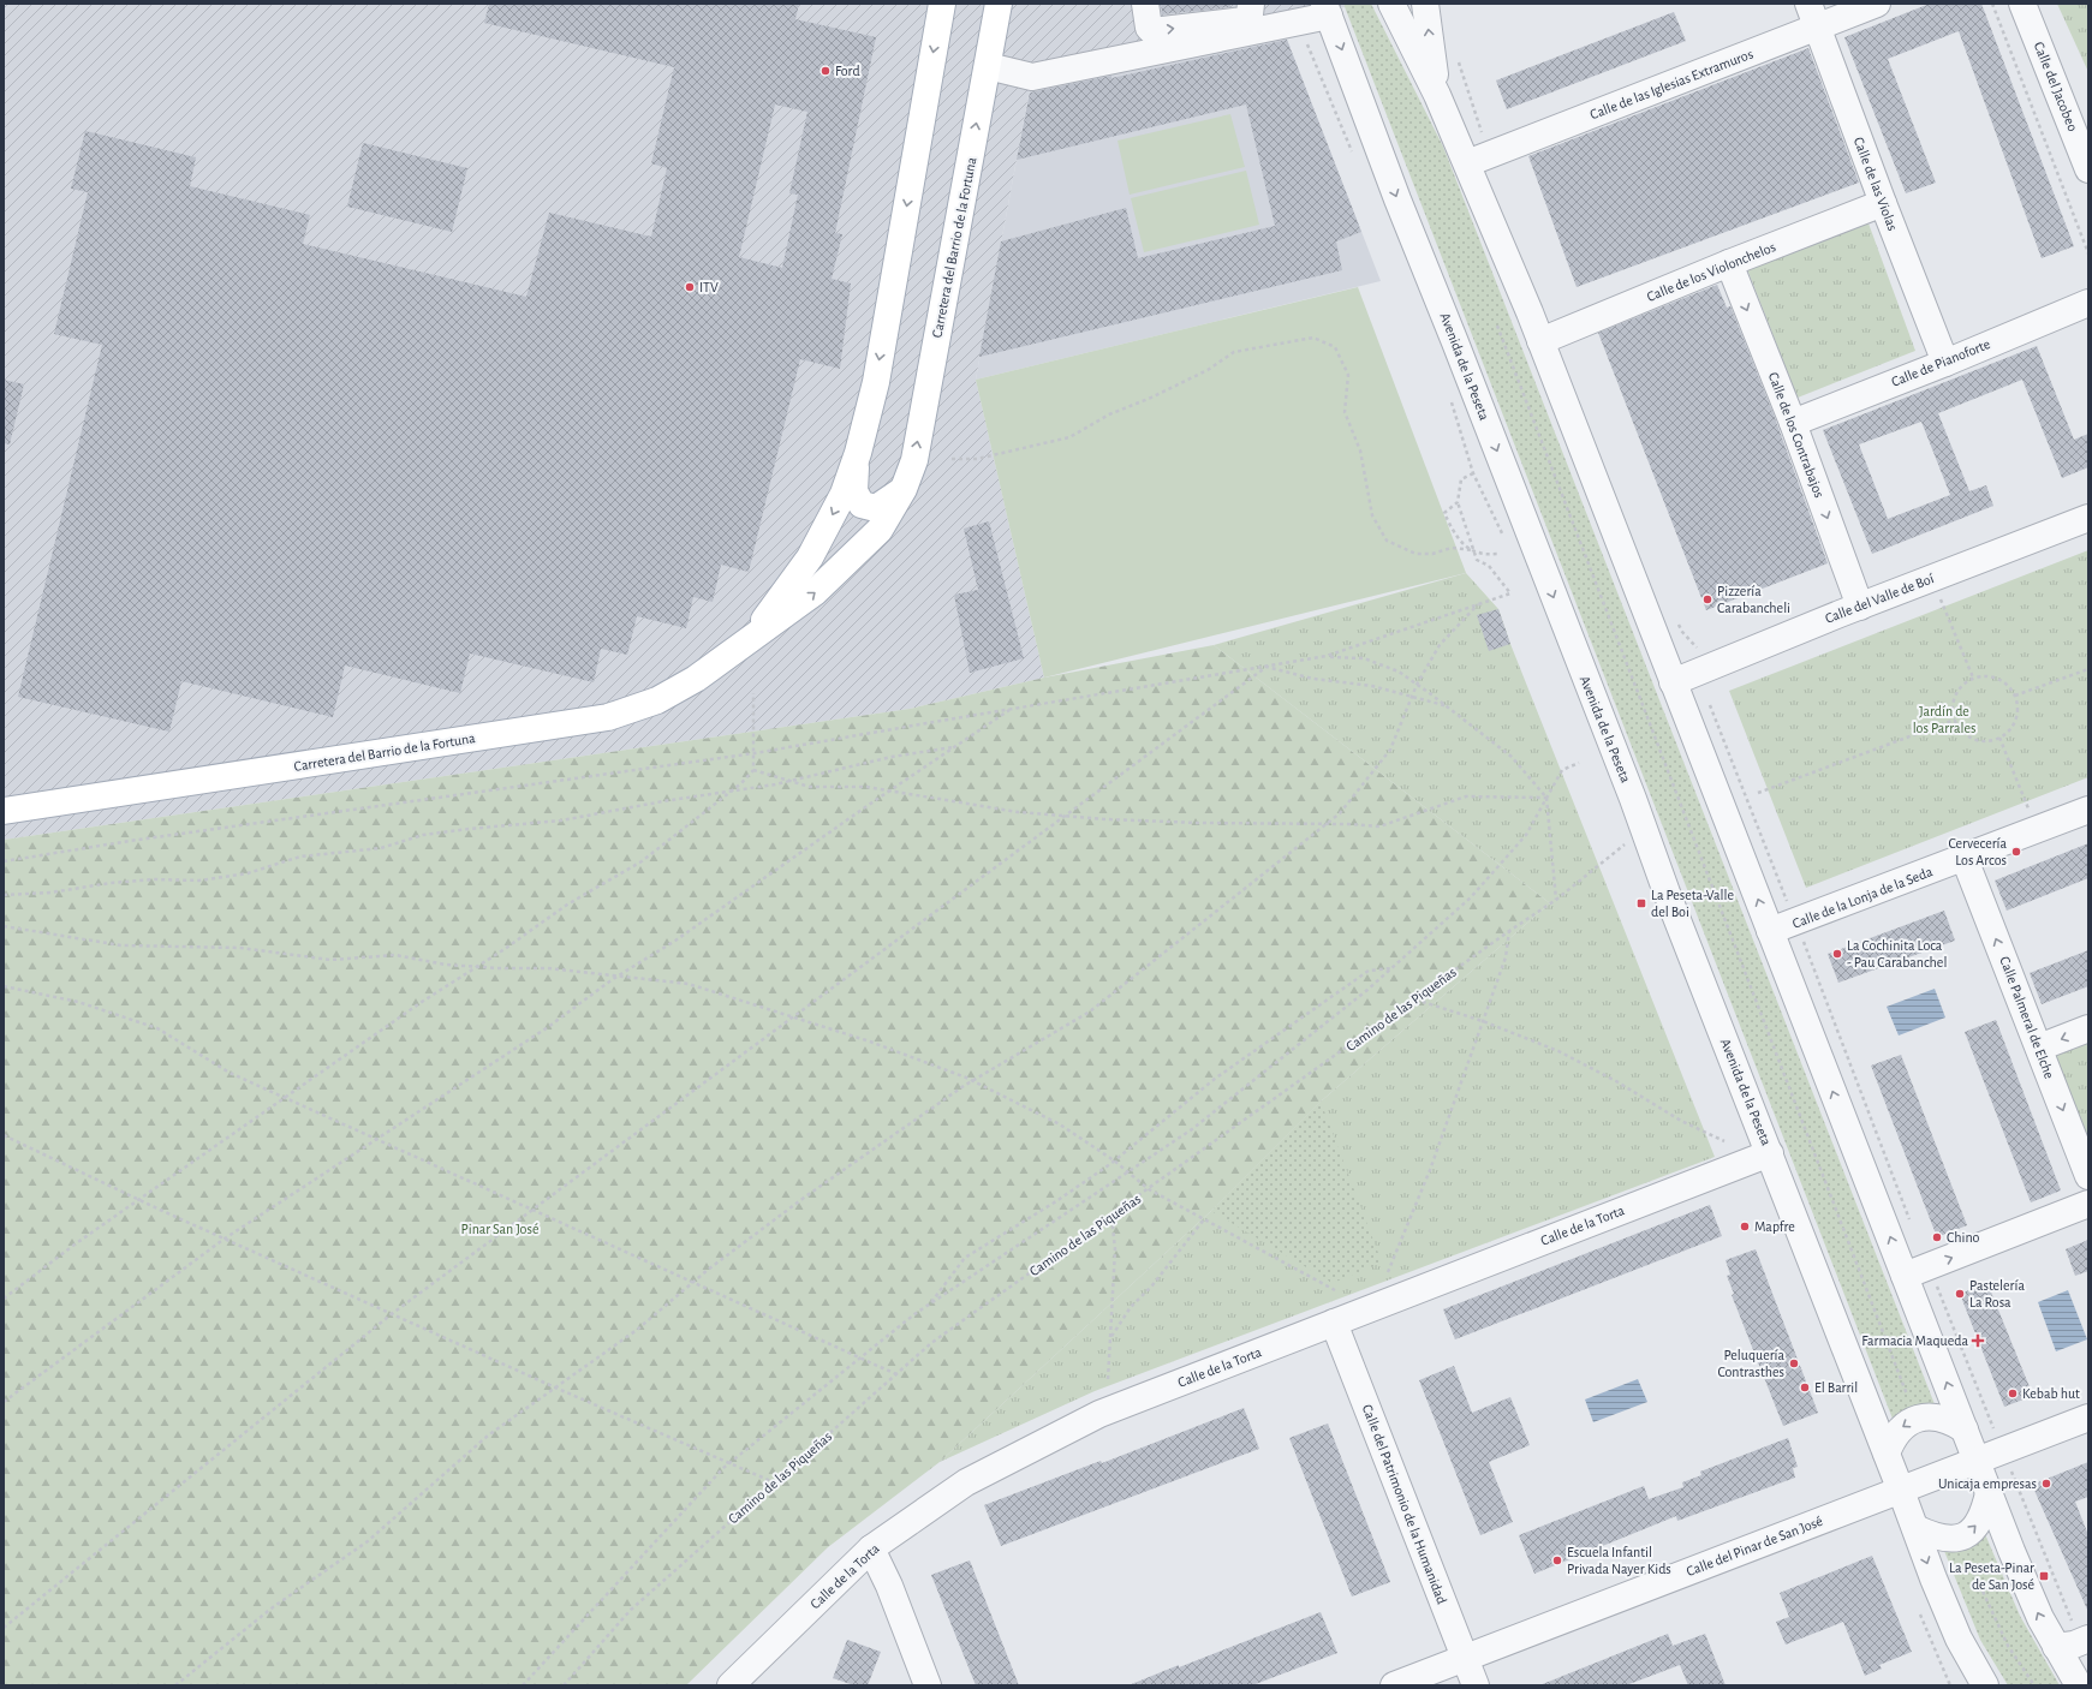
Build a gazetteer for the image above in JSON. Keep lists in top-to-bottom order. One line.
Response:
{"streets":{"main road":["Carretera del Barrio de la Fortuna"],"street":["Calle de las Iglesias Extramuros","Calle del Jacobeo","Calle de las Violas","Calle de los Violonchelos","Calle de Pianoforte","Avenida de la Peseta","Calle de los Contrabajos","Calle del Valle de Boí","Calle de la Lonja de la Seda","Calle Palmeral de Elche","Calle de la Torta","Calle del Patrimonio de la Humanidad","Calle del Pinar de San José"],"path":["Camino de las Piqueñas"]},"crossings":[["Calle de las Iglesias Extramuros","Calle de las Violas"],["Calle de las Violas","Calle de los Violonchelos"],["Calle de las Violas","Calle de Pianoforte"],["Calle de los Violonchelos","Calle de los Contrabajos"],["Calle de Pianoforte","Calle de los Contrabajos"],["Avenida de la Peseta","Camino de las Piqueñas"],["Avenida de la Peseta","Calle de la Torta"],["Avenida de la Peseta","Calle del Pinar de San José"],["Calle de los Contrabajos","Calle del Valle de Boí"],["Calle de la Lonja de la Seda","Calle Palmeral de Elche"],["Calle de la Torta","Calle del Patrimonio de la Humanidad"],["Calle del Patrimonio de la Humanidad","Calle del Pinar de San José"]],"parks":["Jardín de los Parrales","Pinar San José"],"places":{"other":["Ford","ITV","Pizzería Carabancheli","Cervecería Los Arcos","La Cochinita Loca - Pau Carabanchel","Mapfre","Chino","Pastelería La Rosa","Peluquería Contrasthes","El Barril","Kebab hut","Unicaja empresas","Escuela Infantil Privada Nayer Kids"],"transit":["La Peseta-Valle del Boi","La Peseta-Pinar de San José"],"health":["Farmacia Maqueda"]}}
